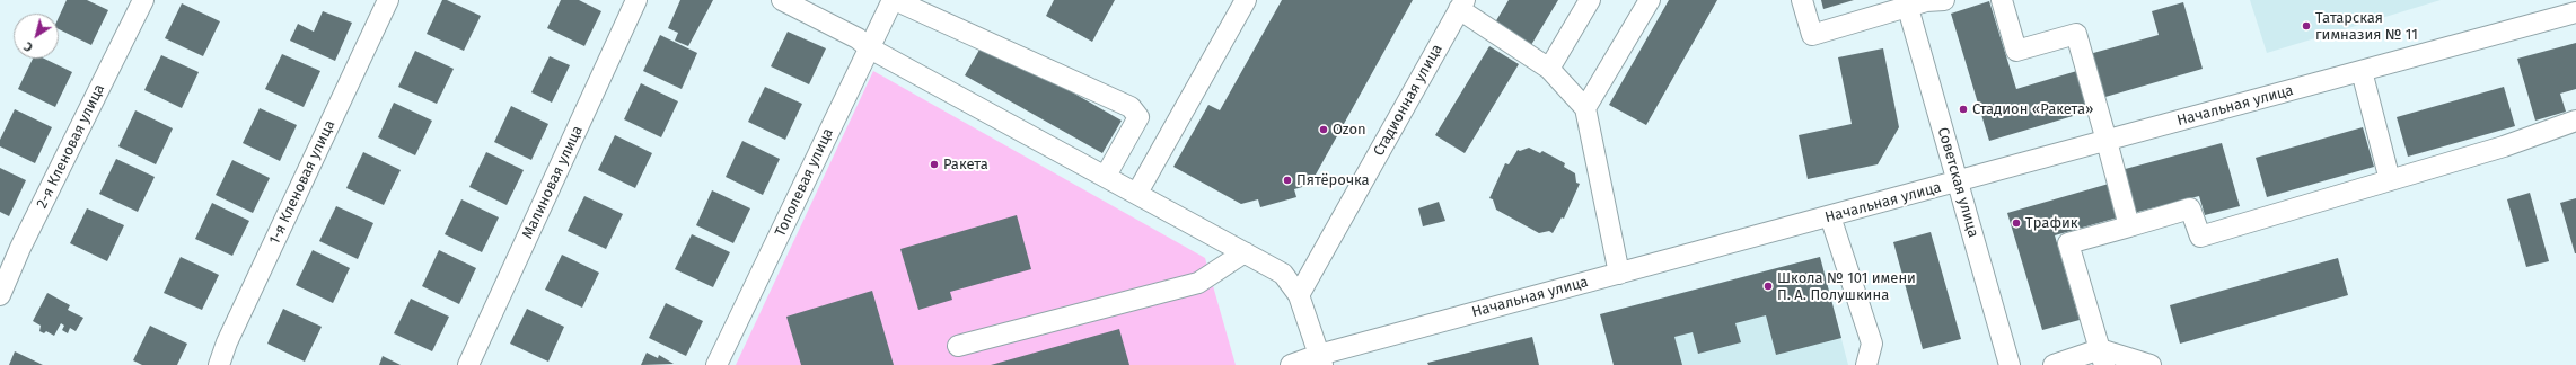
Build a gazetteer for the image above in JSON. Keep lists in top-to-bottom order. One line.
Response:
{"streets":{"street":["Стадионная улица","Начальная улица","2-я Кленовая улица","1-я Кленовая улица","Малиновая улица","Тополевая улица","Советская улица"]},"crossings":[["Начальная улица","Советская улица"]],"places":["Татарская гимназия № 11","Стадион «Ракета»","Ozon","Ракета","Пятёрочка","Трафик","Школа № 101 имени П. А. Полушкина"],"north":"bottom left"}
